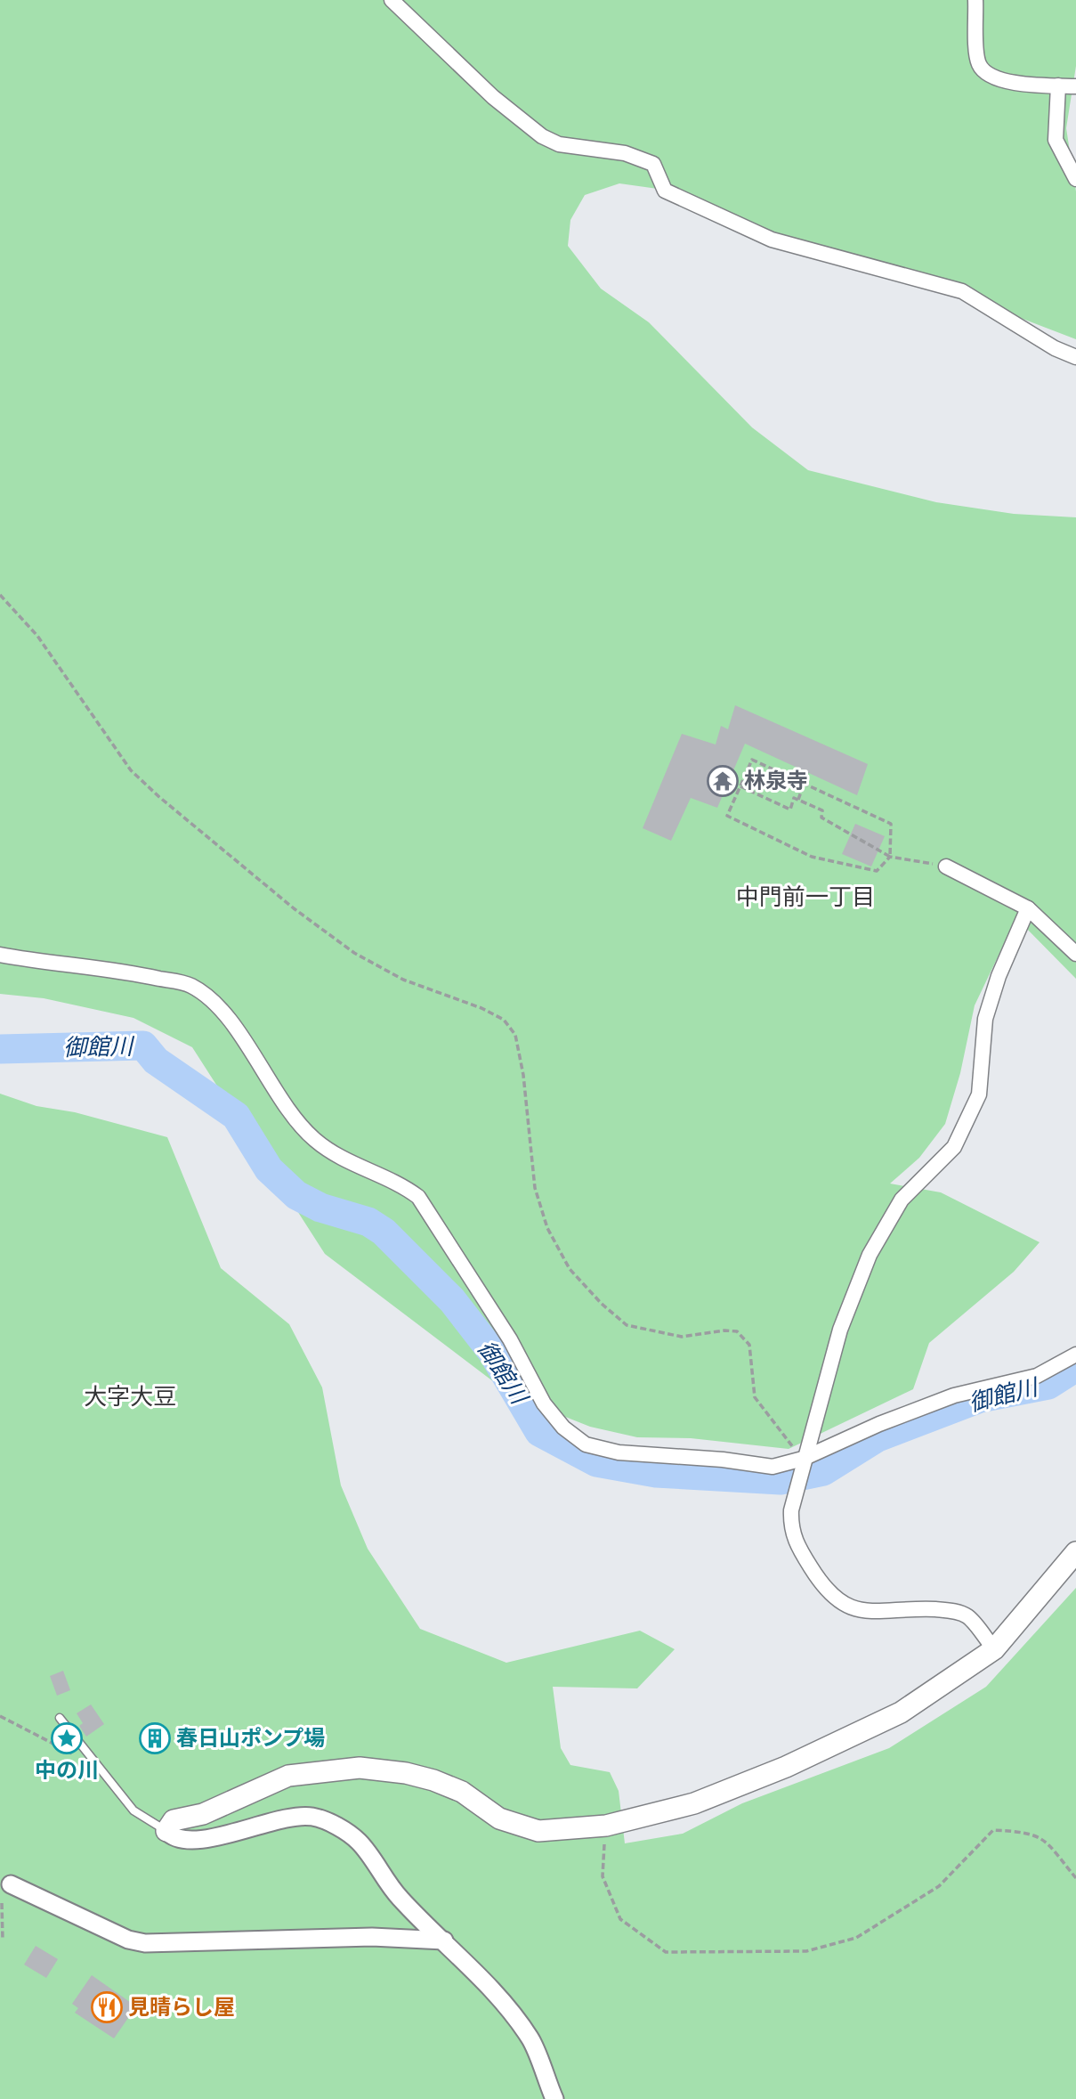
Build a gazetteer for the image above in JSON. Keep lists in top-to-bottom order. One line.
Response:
{"districts":["中門前一丁目","大字大豆"],"water":["御館川"],"places":{"temple":["林泉寺"],"place":["中の川"],"building":["春日山ポンプ場"],"restaurant":["見晴らし屋"]}}
